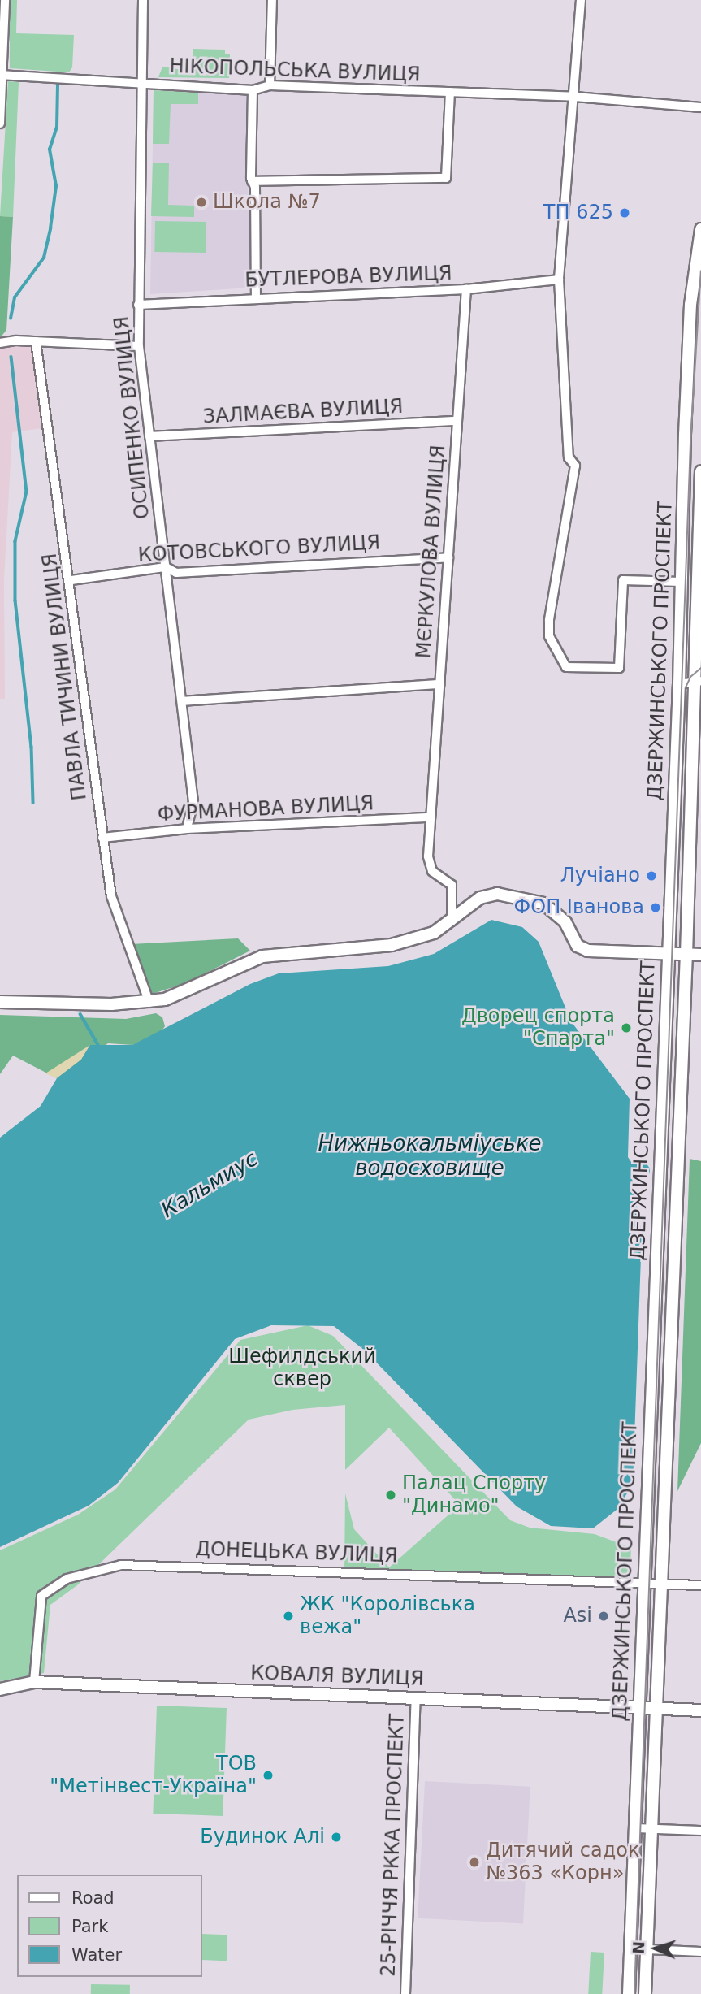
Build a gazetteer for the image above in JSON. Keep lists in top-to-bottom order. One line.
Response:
{"streets":{"street":["НІКОПОЛЬСЬКА ВУЛИЦЯ","БУТЛЕРОВА ВУЛИЦЯ","ЗАЛМАЄВА ВУЛИЦЯ","ОСИПЕНКО ВУЛИЦЯ","КОТОВСЬКОГО ВУЛИЦЯ","МЄРКУЛОВА ВУЛИЦЯ","ДЗЕРЖИНСЬКОГО ПРОСПЕКТ","ПАВЛА ТИЧИНИ ВУЛИЦЯ","ФУРМАНОВА ВУЛИЦЯ","ДОНЕЦЬКА ВУЛИЦЯ","КОВАЛЯ ВУЛИЦЯ","25-РІЧЧЯ РККА ПРОСПЕКТ"]},"crossings":[["НІКОПОЛЬСЬКА ВУЛИЦЯ","ОСИПЕНКО ВУЛИЦЯ"],["БУТЛЕРОВА ВУЛИЦЯ","ОСИПЕНКО ВУЛИЦЯ"],["БУТЛЕРОВА ВУЛИЦЯ","МЄРКУЛОВА ВУЛИЦЯ"],["ЗАЛМАЄВА ВУЛИЦЯ","ОСИПЕНКО ВУЛИЦЯ"],["ЗАЛМАЄВА ВУЛИЦЯ","МЄРКУЛОВА ВУЛИЦЯ"],["ОСИПЕНКО ВУЛИЦЯ","КОТОВСЬКОГО ВУЛИЦЯ"],["ОСИПЕНКО ВУЛИЦЯ","ФУРМАНОВА ВУЛИЦЯ"],["КОТОВСЬКОГО ВУЛИЦЯ","МЄРКУЛОВА ВУЛИЦЯ"],["КОТОВСЬКОГО ВУЛИЦЯ","ПАВЛА ТИЧИНИ ВУЛИЦЯ"],["МЄРКУЛОВА ВУЛИЦЯ","ФУРМАНОВА ВУЛИЦЯ"],["ДЗЕРЖИНСЬКОГО ПРОСПЕКТ","ДОНЕЦЬКА ВУЛИЦЯ"],["ДЗЕРЖИНСЬКОГО ПРОСПЕКТ","КОВАЛЯ ВУЛИЦЯ"],["ПАВЛА ТИЧИНИ ВУЛИЦЯ","ФУРМАНОВА ВУЛИЦЯ"],["ДОНЕЦЬКА ВУЛИЦЯ","КОВАЛЯ ВУЛИЦЯ"],["КОВАЛЯ ВУЛИЦЯ","25-РІЧЧЯ РККА ПРОСПЕКТ"]],"water":["Нижньокальміуське водосховище","Кальмиус"],"parks":["Шефилдський сквер"],"places":["Школа №7","ТП 625","Лучіано","ФОП Іванова","Дворец спорта \"Спарта\"","Палац Спорту \"Динамо\"","ЖК \"Королівська вежа\"","Asi","ТОВ \"Метінвест-Україна\"","Будинок Алі","Дитячий садок №363 «Корн»"],"legend":["Road","Park","Water"],"north":"left"}
